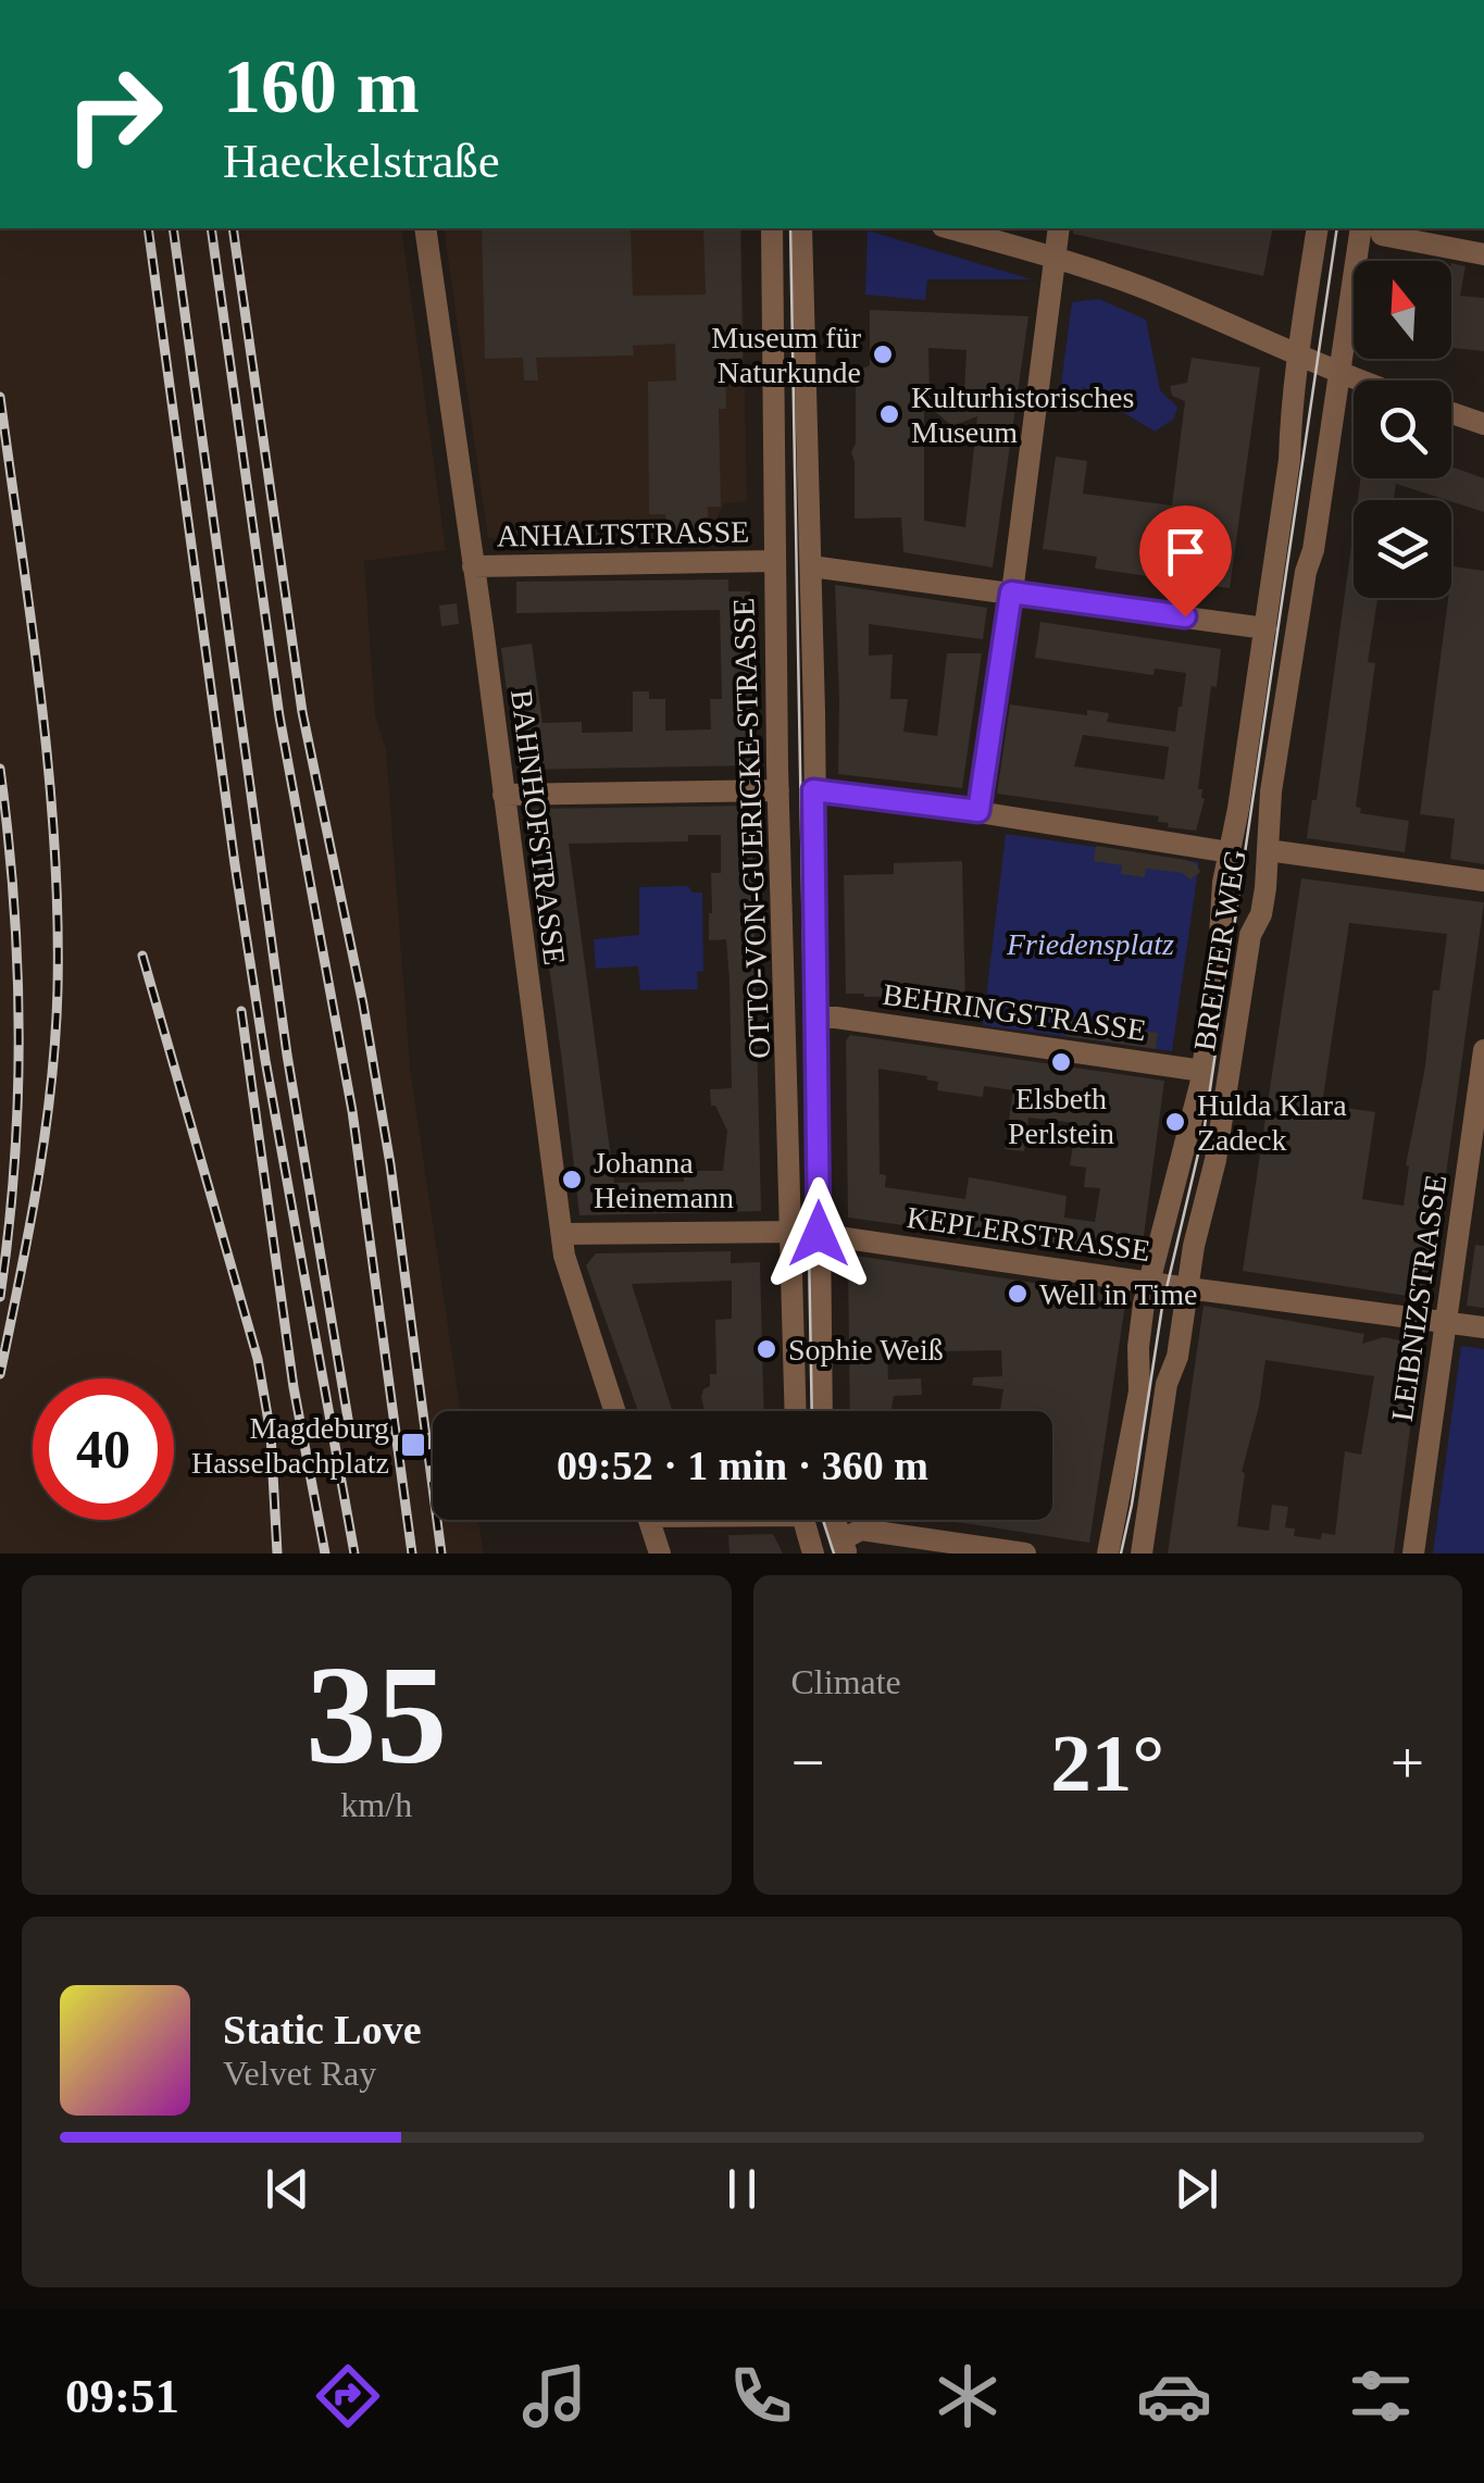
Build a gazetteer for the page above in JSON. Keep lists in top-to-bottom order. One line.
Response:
{"streets":{"street":["ANHALTSTRASSE","BAHNHOFSTRASSE","OTTO-VON-GUERICKE-STRASSE","BREITER WEG","BEHRINGSTRASSE","KEPLERSTRASSE","LEIBNIZSTRASSE"]},"crossings":[["ANHALTSTRASSE","BAHNHOFSTRASSE"],["ANHALTSTRASSE","OTTO-VON-GUERICKE-STRASSE"],["BAHNHOFSTRASSE","KEPLERSTRASSE"],["OTTO-VON-GUERICKE-STRASSE","BEHRINGSTRASSE"],["OTTO-VON-GUERICKE-STRASSE","KEPLERSTRASSE"],["BREITER WEG","BEHRINGSTRASSE"],["BREITER WEG","KEPLERSTRASSE"],["KEPLERSTRASSE","LEIBNIZSTRASSE"]],"parks":["Friedensplatz"],"places":{"other":["Museum für Naturkunde","Kulturhistorisches Museum","Elsbeth Perlstein","Hulda Klara Zadeck","Johanna Heinemann","Well in Time","Sophie Weiß"],"transit":["Magdeburg Hasselbachplatz"]},"north":"top","page":{"turn":["160 m","Haeckelstraße"],"limit":"40","trip":"09:52 · 1 min · 360 m","tile":[["35","km/h"],"Climate"],"heat":["−","21°","+"],"song":["Static Love","Velvet Ray"],"tabs":"09:51"}}
